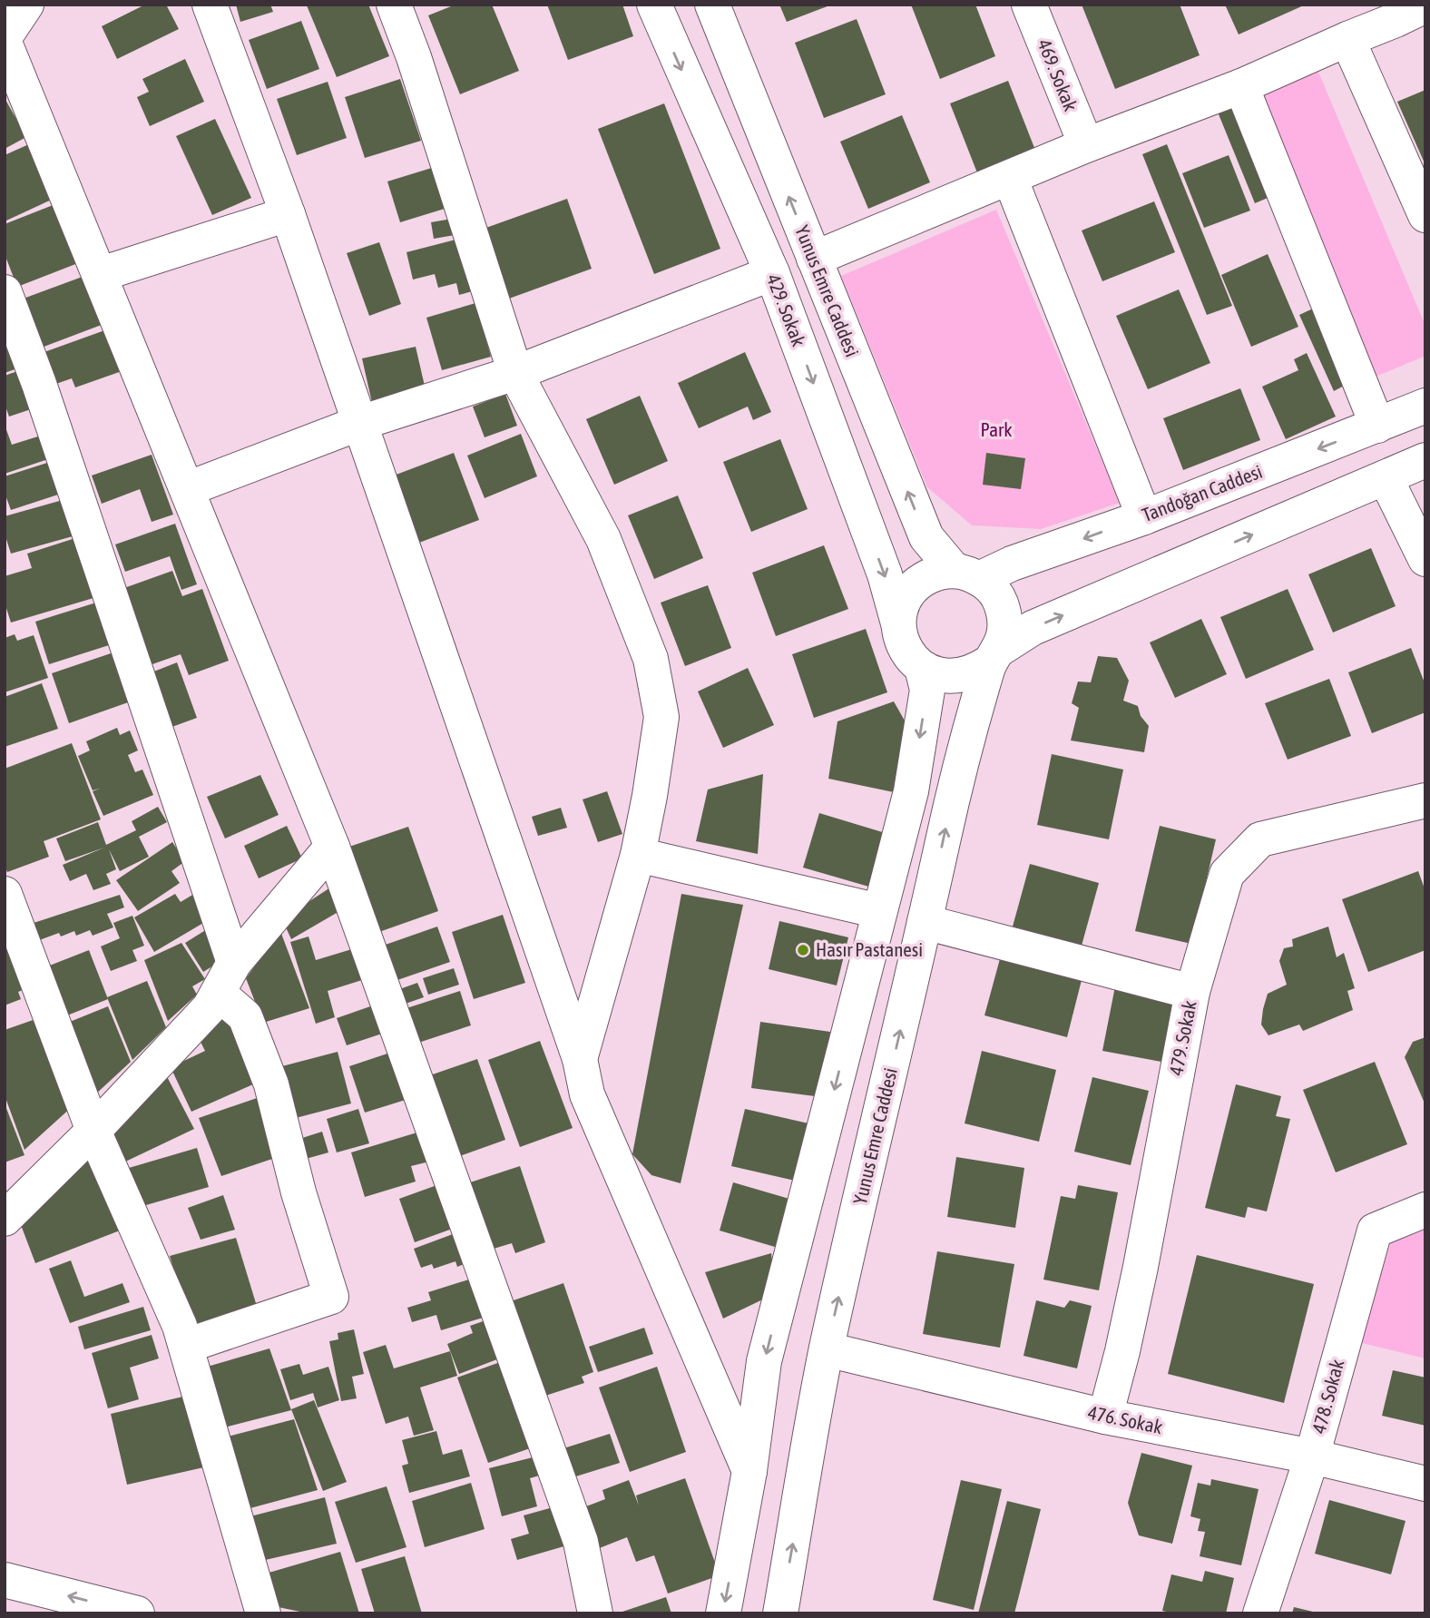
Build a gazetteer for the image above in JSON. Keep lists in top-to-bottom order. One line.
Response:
{"streets":{"street":["469. Sokak","Yunus Emre Caddesi","429. Sokak","Tandoğan Caddesi","479. Sokak","478. Sokak","476. Sokak"]},"crossings":[["Yunus Emre Caddesi","429. Sokak"],["Yunus Emre Caddesi","Tandoğan Caddesi"],["Yunus Emre Caddesi","476. Sokak"],["429. Sokak","Tandoğan Caddesi"],["479. Sokak","476. Sokak"],["478. Sokak","476. Sokak"]],"parks":["Park"],"places":["Hasır Pastanesi"]}
